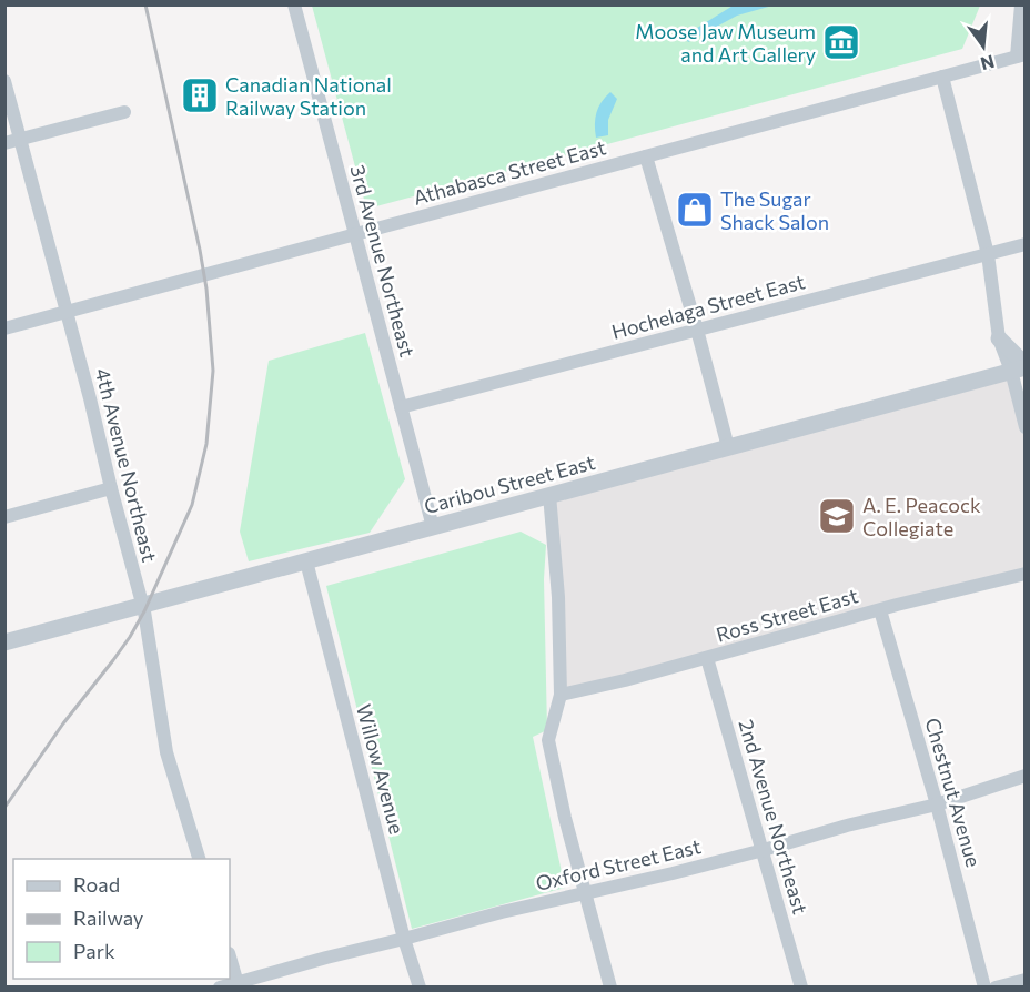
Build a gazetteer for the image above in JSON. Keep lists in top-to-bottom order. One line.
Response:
{"streets":{"street":["Athabasca Street East","3rd Avenue Northeast","Hochelaga Street East","4th Avenue Northeast","Caribou Street East","Ross Street East","Willow Avenue","Chestnut Avenue","2nd Avenue Northeast","Oxford Street East"]},"crossings":[["Athabasca Street East","3rd Avenue Northeast"],["Athabasca Street East","4th Avenue Northeast"],["3rd Avenue Northeast","Hochelaga Street East"],["3rd Avenue Northeast","Caribou Street East"],["4th Avenue Northeast","Caribou Street East"],["Caribou Street East","Willow Avenue"],["Ross Street East","Chestnut Avenue"],["Ross Street East","2nd Avenue Northeast"],["Willow Avenue","Oxford Street East"],["Chestnut Avenue","Oxford Street East"],["2nd Avenue Northeast","Oxford Street East"]],"places":{"museum":["Moose Jaw Museum and Art Gallery"],"building":["Canadian National Railway Station"],"shop":["The Sugar Shack Salon"],"school or university":["A. E. Peacock Collegiate"]},"legend":["Road","Railway","Park"],"north":"bottom"}
